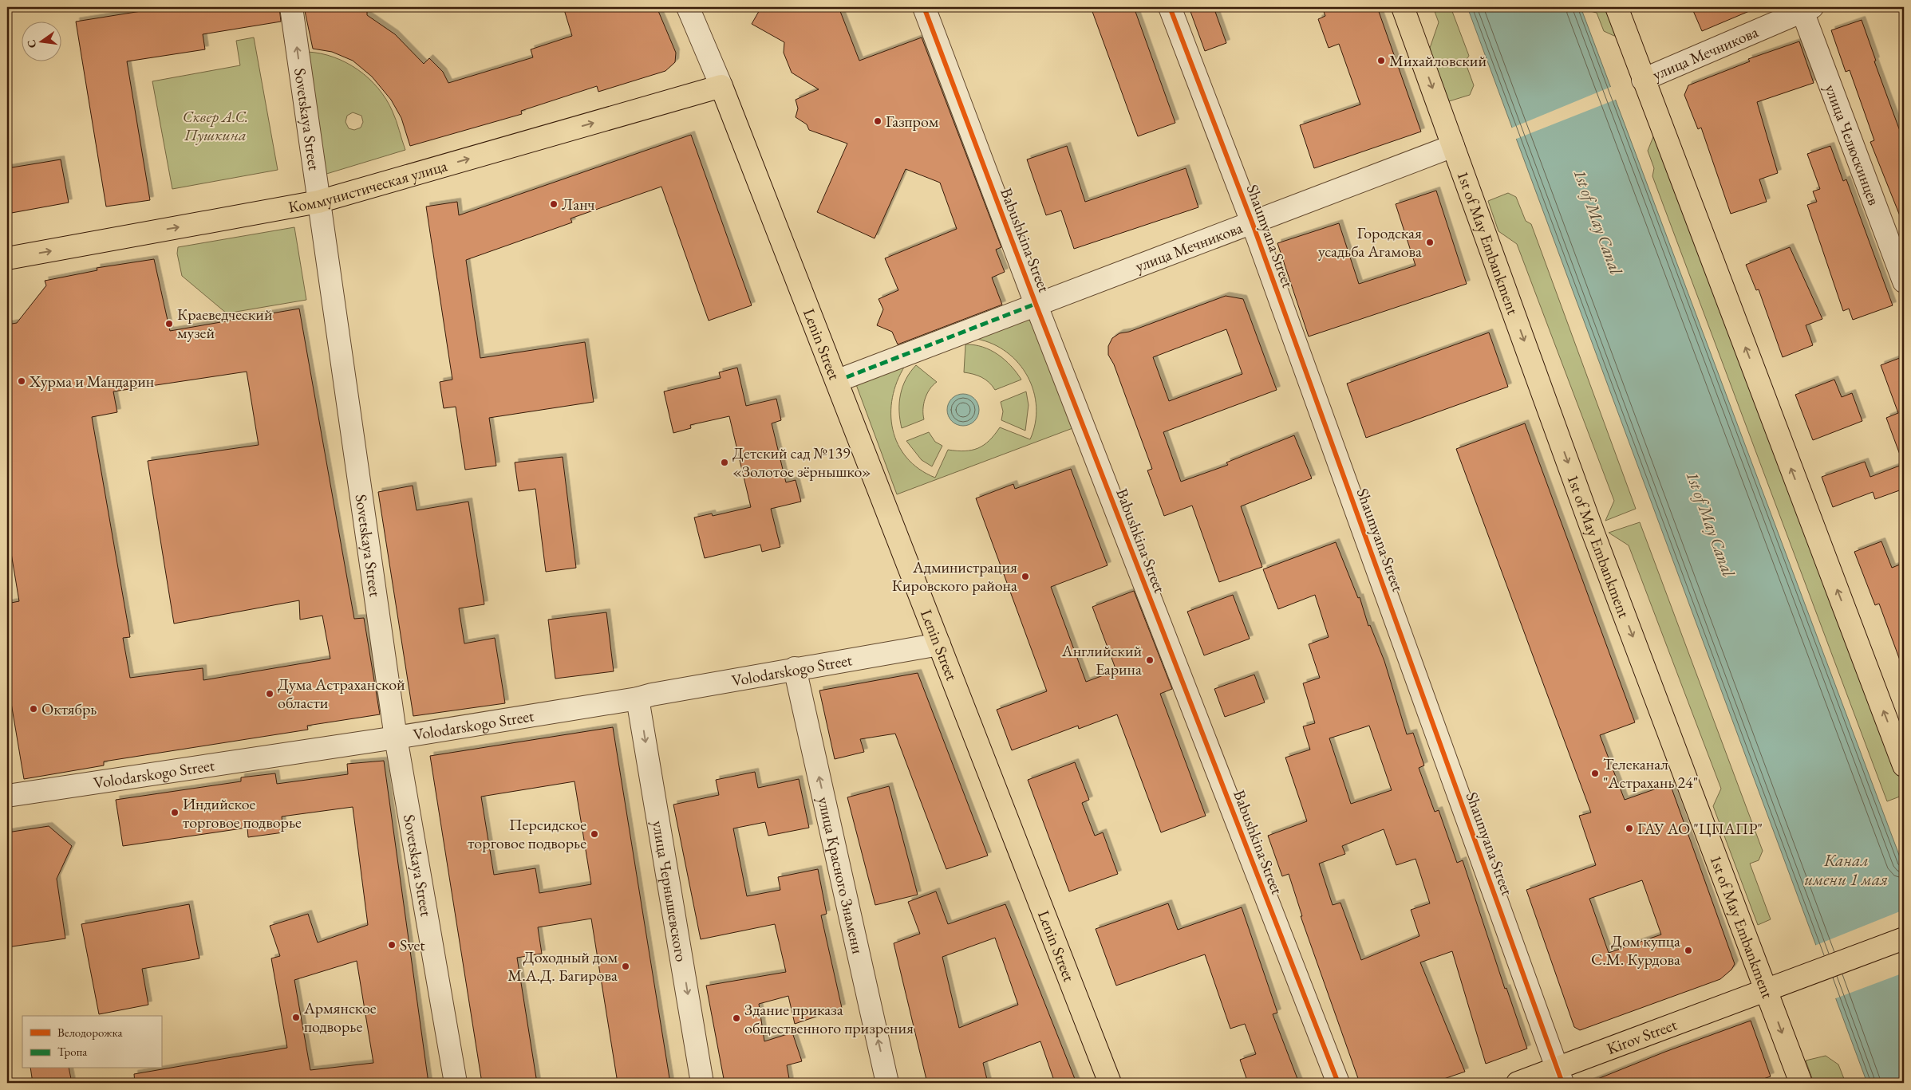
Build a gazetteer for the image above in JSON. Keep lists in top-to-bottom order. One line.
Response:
{"streets":{"main road":["Коммунистическая улица","1st of May Embankment","Lenin Street","Kirov Street"],"street":["улица Мечникова","Sovetskaya Street","улица Челюскинцев","Shaumyana Street","Babushkina Street","Volodarskogo Street","улица Красного Знамени","улица Чернышевского"]},"crossings":[["улица Мечникова","улица Челюскинцев"],["улица Мечникова","Shaumyana Street"],["улица Мечникова","Babushkina Street"],["улица Мечникова","1st of May Embankment"],["Sovetskaya Street","Коммунистическая улица"],["Sovetskaya Street","Volodarskogo Street"],["Коммунистическая улица","Lenin Street"],["Shaumyana Street","Kirov Street"],["1st of May Embankment","Kirov Street"],["Lenin Street","Volodarskogo Street"],["Volodarskogo Street","улица Красного Знамени"],["Volodarskogo Street","улица Чернышевского"]],"one_way":["Коммунистическая улица","1st of May Embankment","улица Красного Знамени","улица Чернышевского"],"water":["1st of May Canal","Канал имени 1 мая"],"parks":["Сквер А.С. Пушкина"],"places":["Михайловский","Газпром","Ланч","Городская усадьба Агамова","Краеведческий музей","Хурма и Мандарин","Детский сад №139 «Золотое зёрнышко»","Администрация Кировского района","Английский Еарина","Дума Астраханской области","Октябрь","Телеканал \"Астрахань 24\"","Индийское торговое подворье","ГАУ АО \"ЦПАПР\"","Персидское торговое подворье","Svet","Дом купца С.М. Курдова","Доходный дом М.А.Д. Багирова","Армянское подворье","Здание приказа общественного призрения"],"legend":["Велодорожка","Тропа"],"north":"left"}
